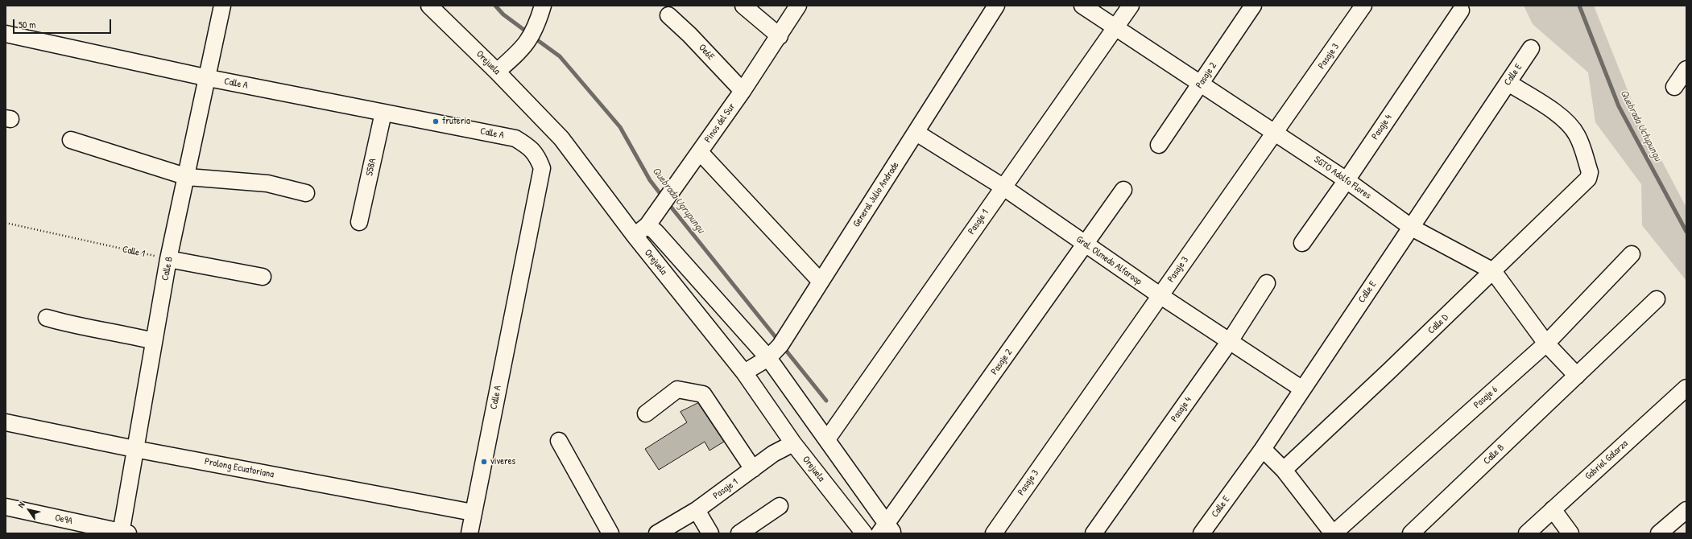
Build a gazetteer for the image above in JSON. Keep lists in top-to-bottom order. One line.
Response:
{"streets":{"street":["Oe6E","Pasaje 3","Orejuela","Calle E","Pasaje 2","Calle A","Pinos del Sur","Pasaje 4","S58A","SGTO Adolfo Flores","General Julio Andrade","Pasaje 1","Gral. Olmedo Alfaroop","Calle B","Calle D","Pasaje 6","Gabriel Galarza","Prolong Ecuatoriana","Oe9A"],"path":["Calle 1"]},"crossings":[["Oe6E","Pinos del Sur"],["Pasaje 3","SGTO Adolfo Flores"],["Pasaje 3","Gral. Olmedo Alfaroop"],["Orejuela","Pinos del Sur"],["Orejuela","General Julio Andrade"],["Orejuela","Pasaje 1"],["Calle E","SGTO Adolfo Flores"],["Calle E","Gral. Olmedo Alfaroop"],["Calle E","Calle D"],["Calle E","Pasaje 6"],["Pasaje 2","SGTO Adolfo Flores"],["Pasaje 2","Gral. Olmedo Alfaroop"],["Calle A","S58A"],["Calle A","Calle B"],["Calle A","Prolong Ecuatoriana"],["Pasaje 4","SGTO Adolfo Flores"],["Pasaje 4","Gral. Olmedo Alfaroop"],["SGTO Adolfo Flores","Pasaje 1"],["SGTO Adolfo Flores","Calle B"],["SGTO Adolfo Flores","Calle D"],["SGTO Adolfo Flores","Pasaje 6"],["General Julio Andrade","Gral. Olmedo Alfaroop"],["Pasaje 1","Gral. Olmedo Alfaroop"],["Calle 1","Calle B"],["Calle B","Prolong Ecuatoriana"],["Calle B","Oe9A"],["Calle D","Pasaje 6"]],"water":["Quebrada Uctupungu","Quebrada Ugrupungu"],"places":["fruteria","viveres"],"scale_bar":"50 m","north":"top left"}
